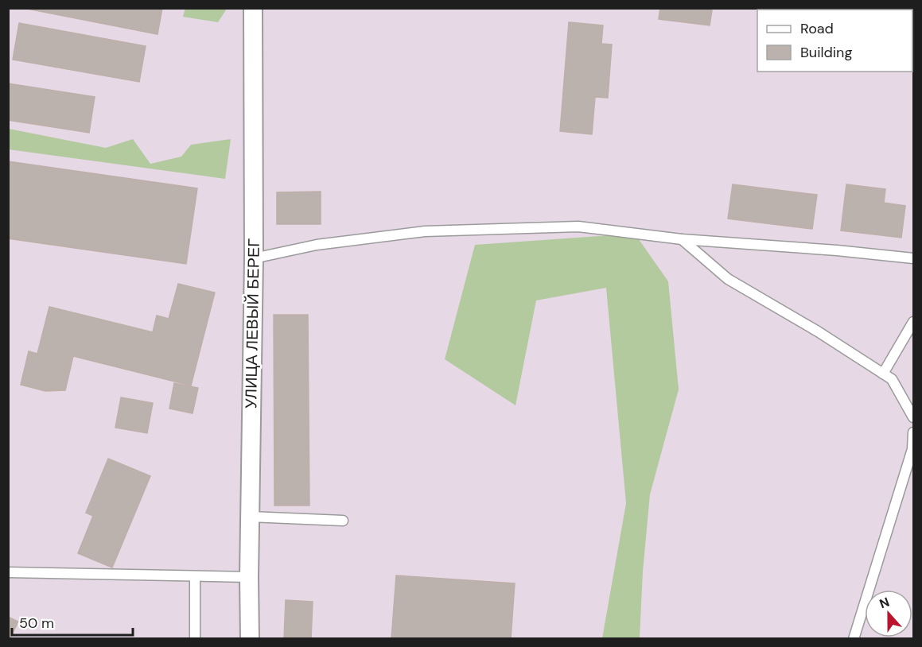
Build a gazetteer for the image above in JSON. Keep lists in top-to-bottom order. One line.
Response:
{"streets":{"street":["УЛИЦА ЛЕВЫЙ БЕРЕГ"]},"legend":["Road","Building"],"scale_bar":"50 m","north":"top"}
